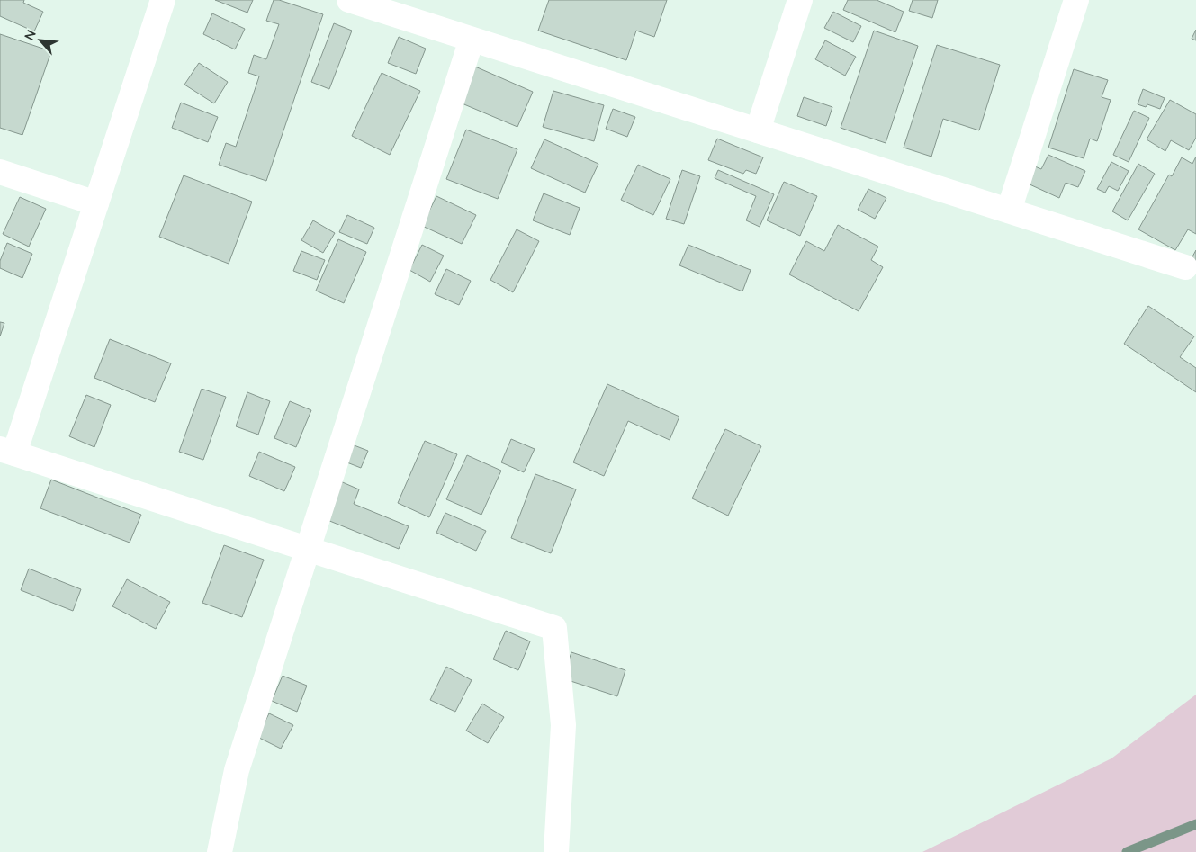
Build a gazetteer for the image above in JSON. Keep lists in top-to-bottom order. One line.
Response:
{"north":"top left"}
